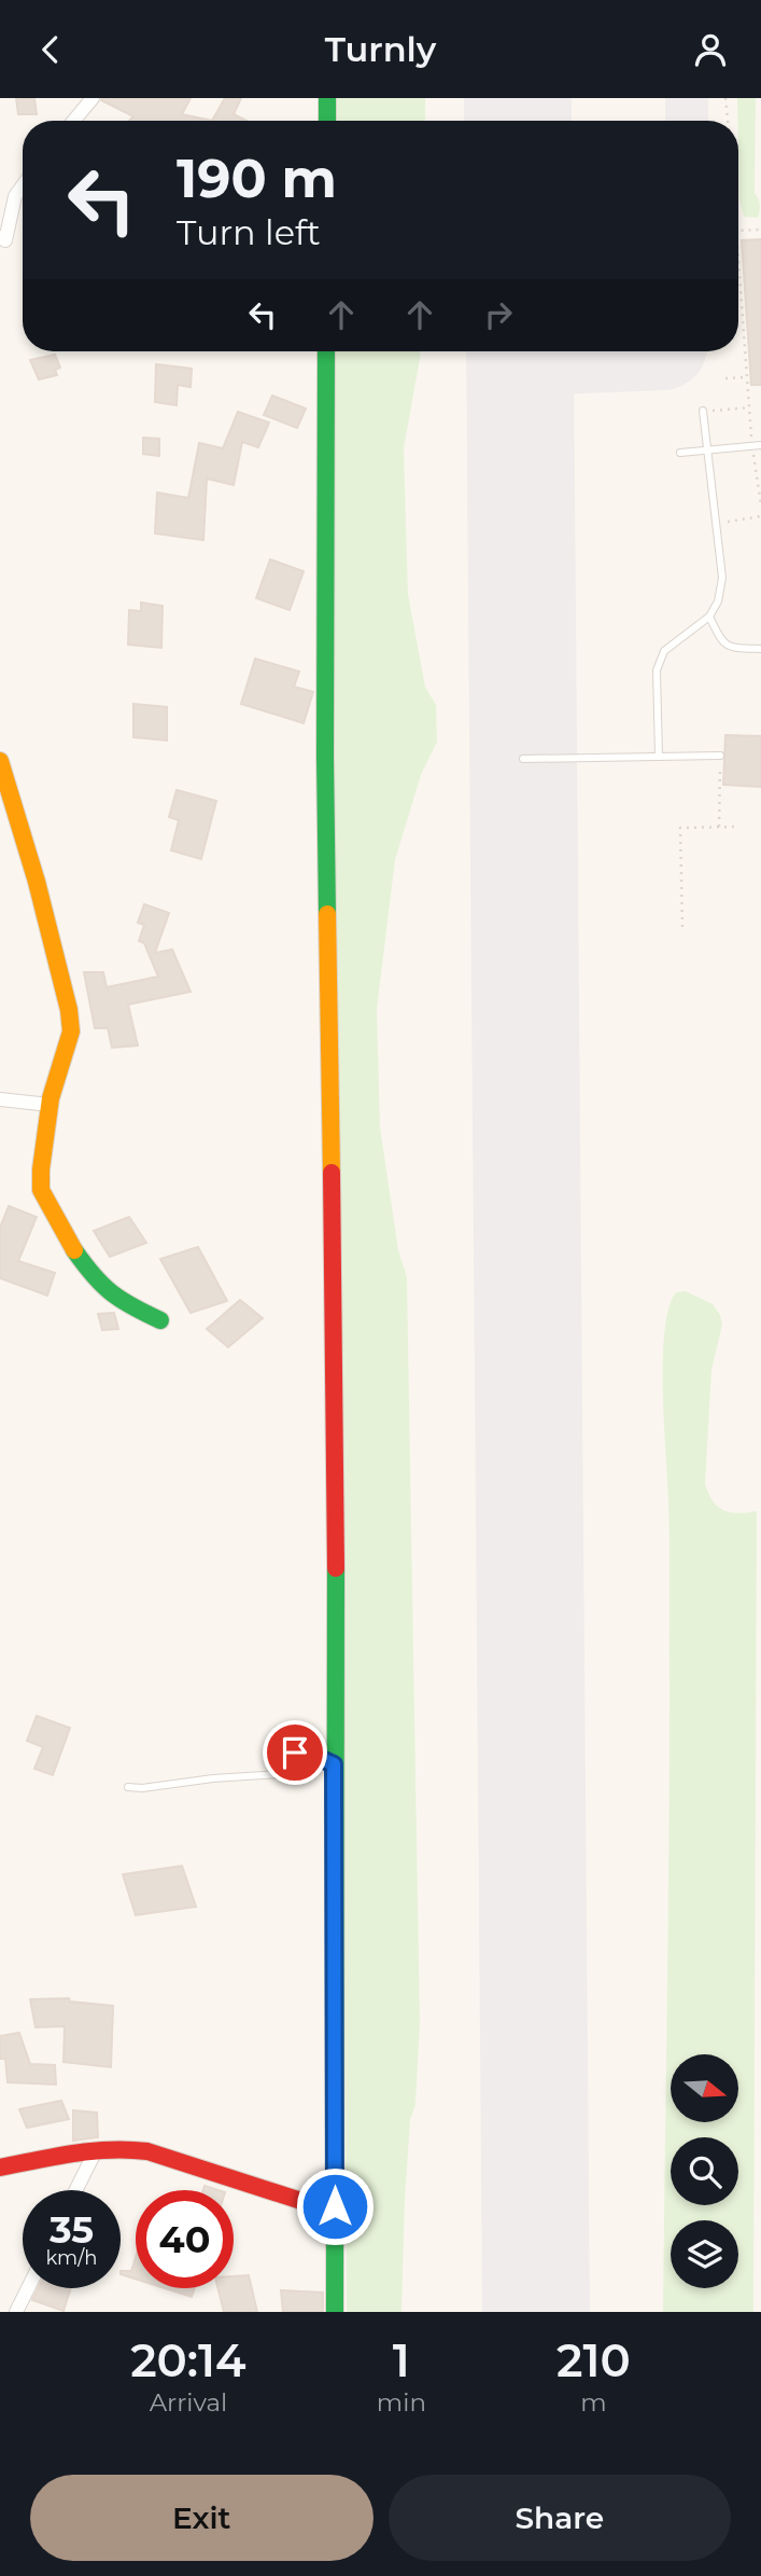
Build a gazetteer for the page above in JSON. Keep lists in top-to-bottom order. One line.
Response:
{"north":"right","page":{"header":"Turnly","turn":["190 m","Turn left"],"speed":"35 km/h","limit":"40","eta":["20:14","Arrival","1","min","210","m"],"buttons":["Exit","Share"]}}
